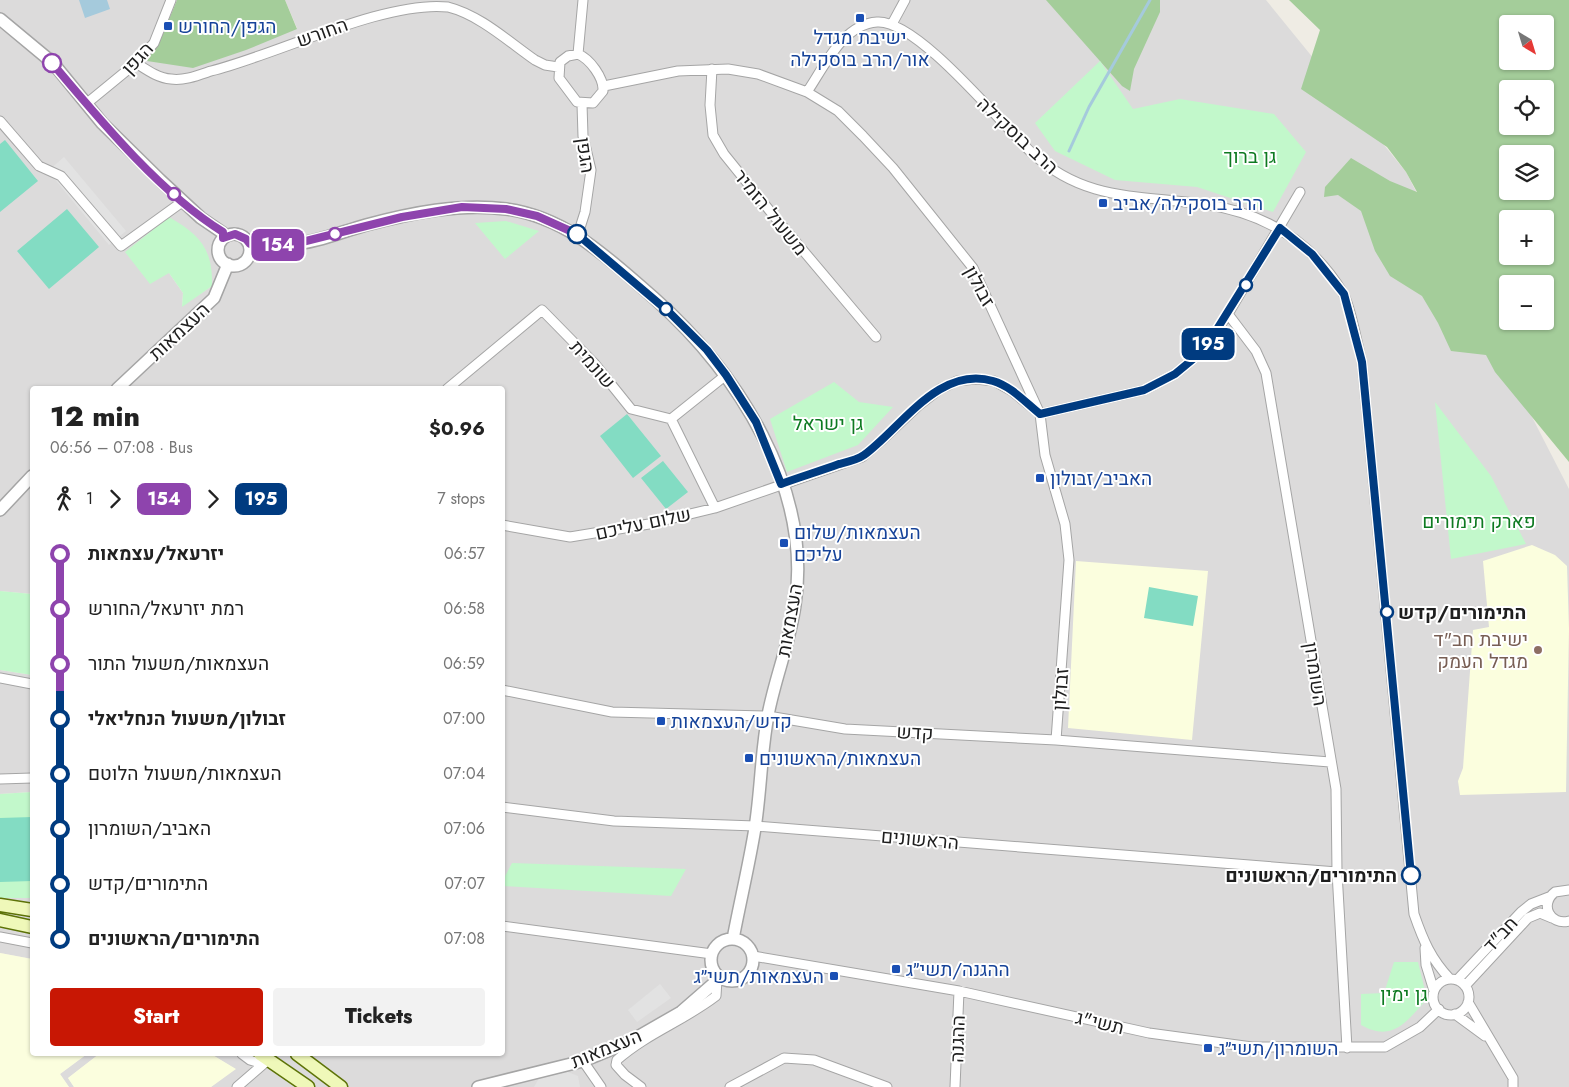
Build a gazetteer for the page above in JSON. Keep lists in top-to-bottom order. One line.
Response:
{"streets":{"street":["החורש","הגפן","הרב בוסקילה","משעול הזמיר","זבולון","העצמאות","שונמית","שלום עליכם","השומרון","קדש","הראשונים","חב\"ד","תשי\"ג","ההגנה"]},"crossings":[["החורש","הגפן"],["החורש","זבולון"],["הגפן","זבולון"],["הגפן","העצמאות"],["משעול הזמיר","זבולון"],["זבולון","שלום עליכם"],["זבולון","קדש"],["העצמאות","שלום עליכם"],["העצמאות","קדש"],["העצמאות","הראשונים"],["העצמאות","תשי\"ג"],["השומרון","קדש"],["השומרון","הראשונים"],["השומרון","תשי\"ג"],["חב\"ד","תשי\"ג"],["תשי\"ג","ההגנה"]],"parks":["גן ברוך","גן ישראל","פארק תימורים","גן ימין"],"places":{"transit":["ישיבת מגדל אור/הרב בוסקילה","הגפן/החורש","הרב בוסקילה/אביב","האביב/זבולון","העצמאות/שלום עליכם","קדש/העצמאות","העצמאות/הראשונים","ההגנה/תשי״ג","העצמאות/תשי״ג","השומרון/תשי״ג"],"other":["התימורים/קדש","ישיבת חב\"ד מגדל העמק","התימורים/הראשונים"]},"lines":["bus line 154","bus line 195"],"north":"bottom right","page":{"on_map":["154","195"],"map_buttons":["+","−"],"heading":["12 min","06:56 – 07:08 · Bus","$0.96"],"legs":["1","154","195","7 stops"],"list":[{"name":"יזרעאל/עצמאות","value":"06:57"},{"name":"רמת יזרעאל/החורש","value":"06:58"},{"name":"העצמאות/משעול התור","value":"06:59"},{"name":"זבולון/משעול הנחליאלי","value":"07:00"},{"name":"העצמאות/משעול הלוטם","value":"07:04"},{"name":"האביב/השומרון","value":"07:06"},{"name":"התימורים/קדש","value":"07:07"},{"name":"התימורים/הראשונים","value":"07:08"}],"buttons":["Start","Tickets"]}}
